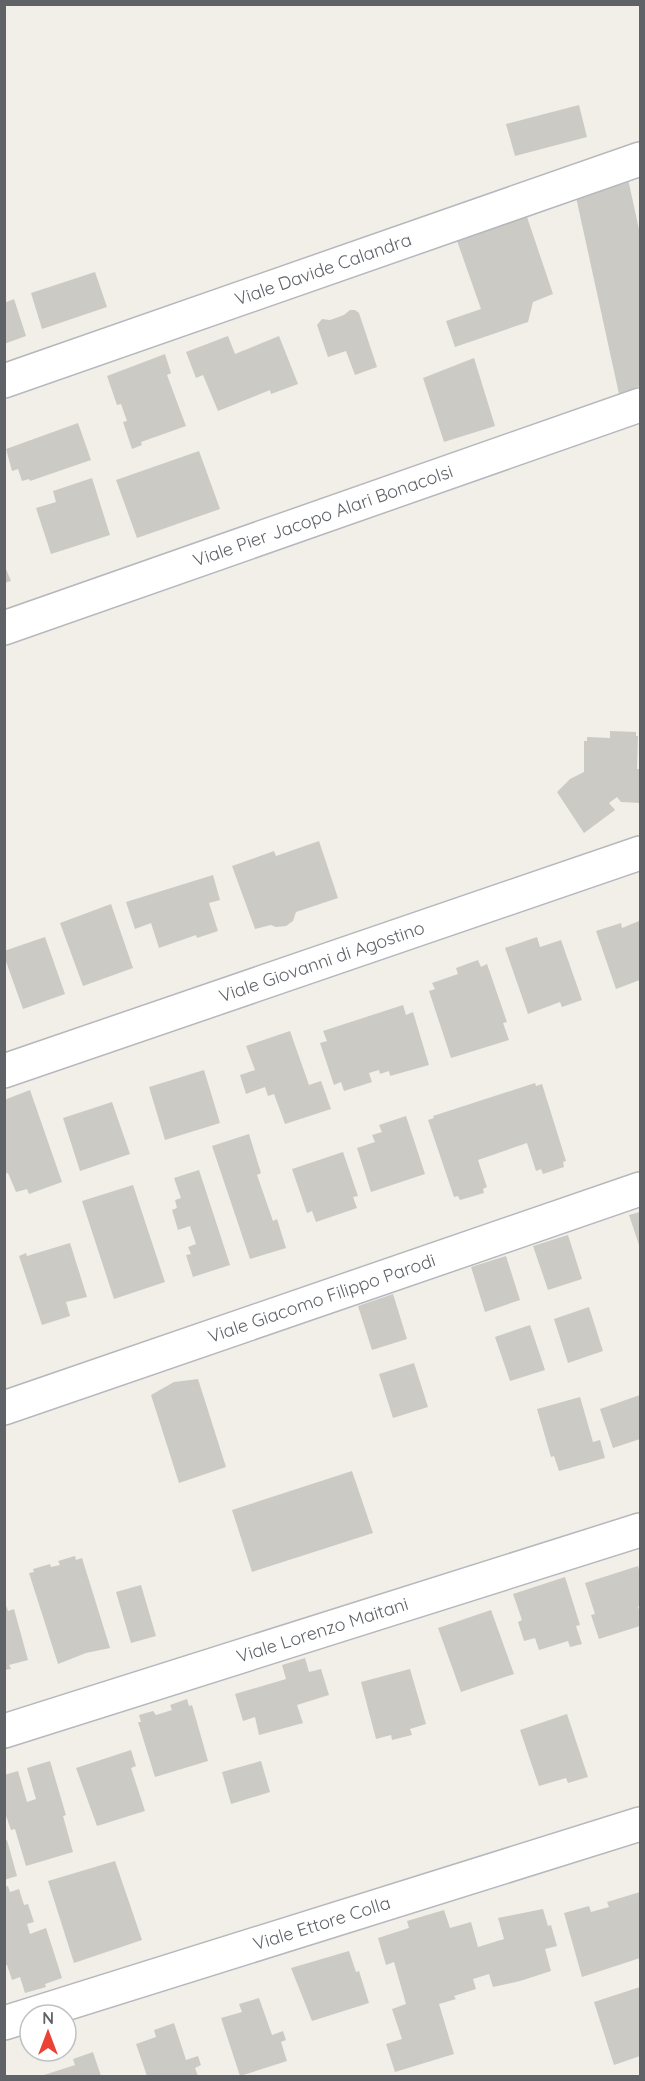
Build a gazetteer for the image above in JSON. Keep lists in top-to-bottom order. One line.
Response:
{"streets":{"street":["Viale Davide Calandra","Viale Pier Jacopo Alari Bonacolsi","Viale Giovanni di Agostino","Viale Giacomo Filippo Parodi","Viale Lorenzo Maitani","Viale Ettore Colla"]},"north":"top"}
